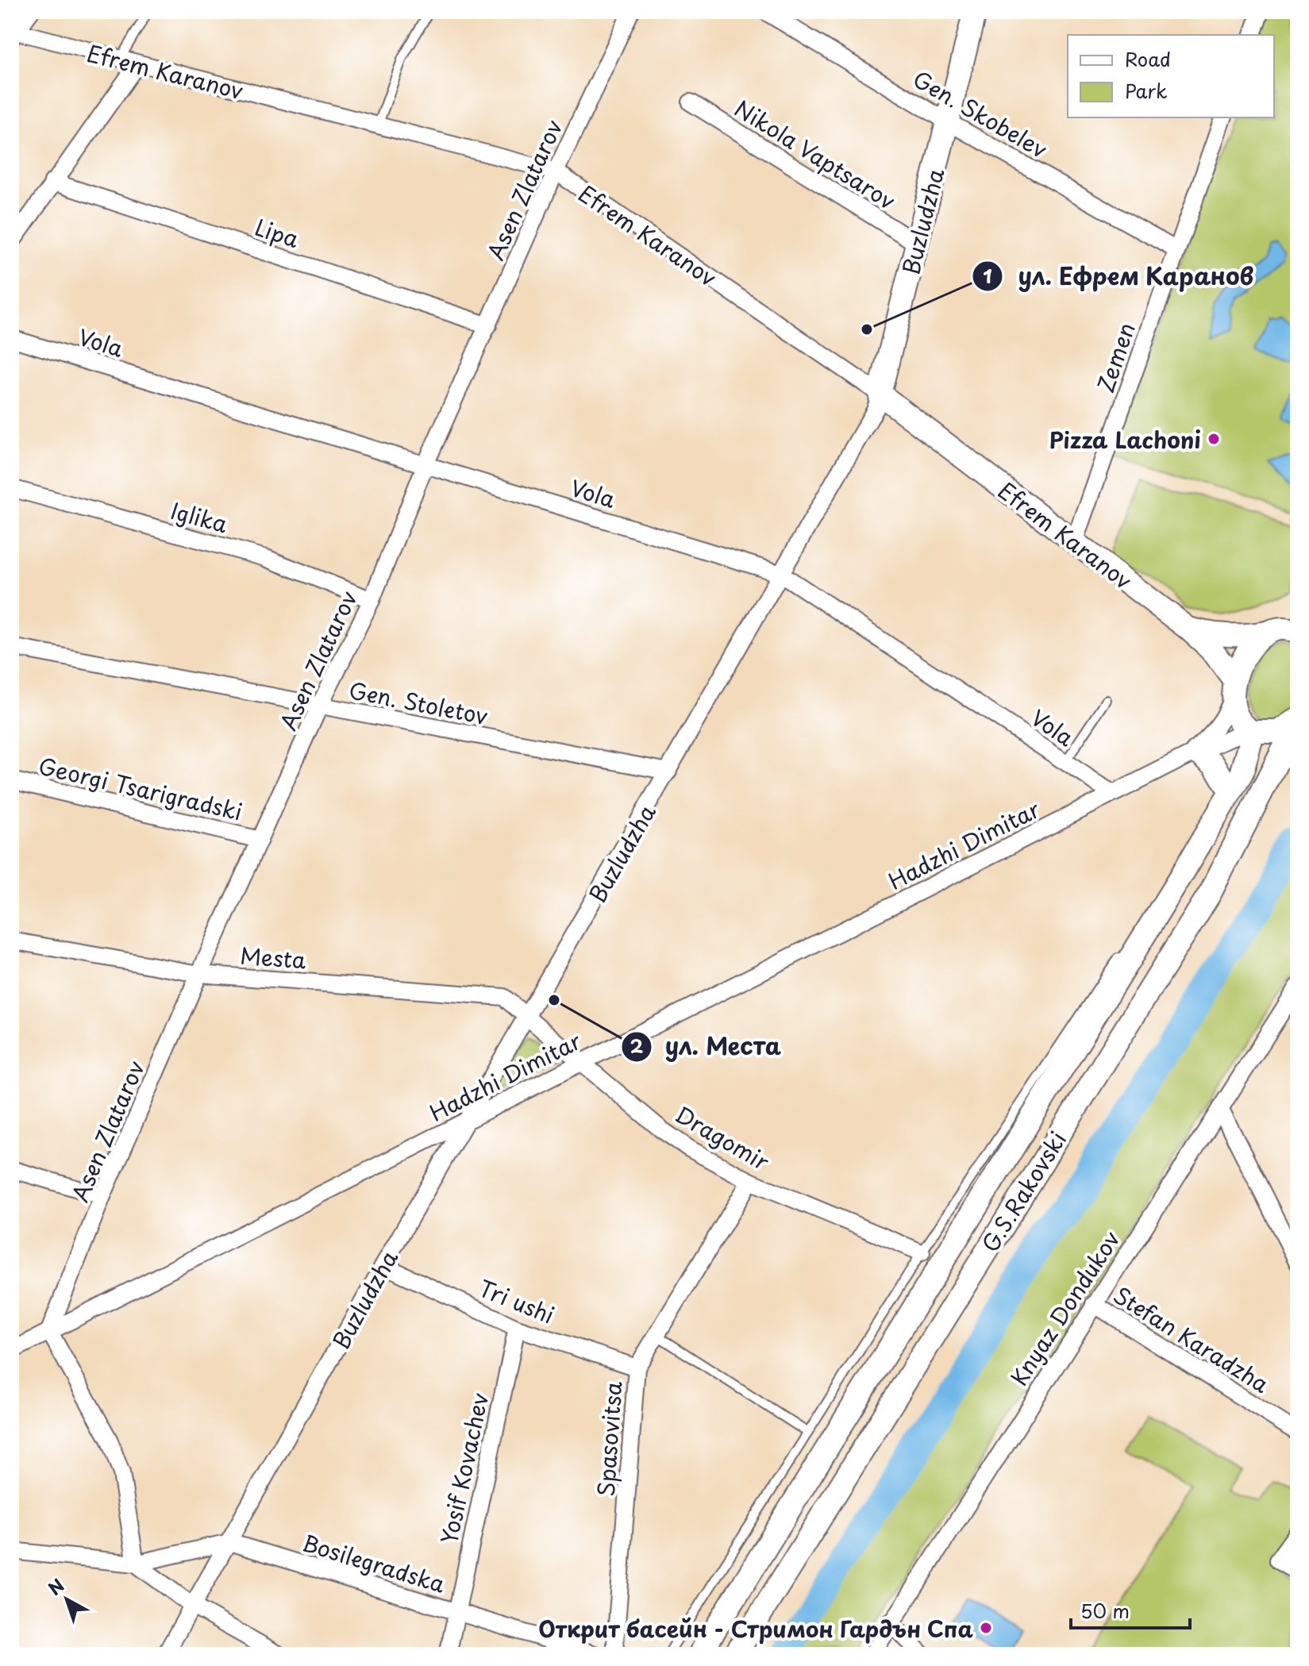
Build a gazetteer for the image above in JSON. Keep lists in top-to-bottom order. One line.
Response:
{"streets":{"street":["Efrem Karanov","Gen. Skobelev","Nikola Vaptsarov","Asen Zlatarov","Buzludzha","Lipa","Vola","Zemen","Iglika","Gen. Stoletov","Georgi Tsarigradski","Hadzhi Dimitar","Mesta","Dragomir","G.S.Rakovski","Tri ushi","Knyaz Dondukov","Stefan Karadzha","Spasovitsa","Yosif Kovachev","Bosilegradska"]},"crossings":[["Efrem Karanov","Asen Zlatarov"],["Efrem Karanov","Buzludzha"],["Efrem Karanov","Zemen"],["Efrem Karanov","G.S.Rakovski"],["Gen. Skobelev","Buzludzha"],["Gen. Skobelev","Zemen"],["Nikola Vaptsarov","Buzludzha"],["Asen Zlatarov","Lipa"],["Asen Zlatarov","Vola"],["Asen Zlatarov","Iglika"],["Asen Zlatarov","Gen. Stoletov"],["Asen Zlatarov","Georgi Tsarigradski"],["Asen Zlatarov","Hadzhi Dimitar"],["Asen Zlatarov","Mesta"],["Buzludzha","Vola"],["Buzludzha","Gen. Stoletov"],["Buzludzha","Hadzhi Dimitar"],["Buzludzha","Mesta"],["Buzludzha","Dragomir"],["Buzludzha","Tri ushi"],["Buzludzha","Bosilegradska"],["Vola","Hadzhi Dimitar"],["Hadzhi Dimitar","Dragomir"],["Mesta","Dragomir"],["Dragomir","Spasovitsa"],["Tri ushi","Spasovitsa"],["Tri ushi","Yosif Kovachev"],["Knyaz Dondukov","Stefan Karadzha"],["Yosif Kovachev","Bosilegradska"]],"places":["ул. Ефрем Каранов","Pizza Lachoni","ул. Места","Открит басейн - Стримон Гардън Спа"],"legend":["Road","Park"],"scale_bar":"50 m","north":"top left"}
